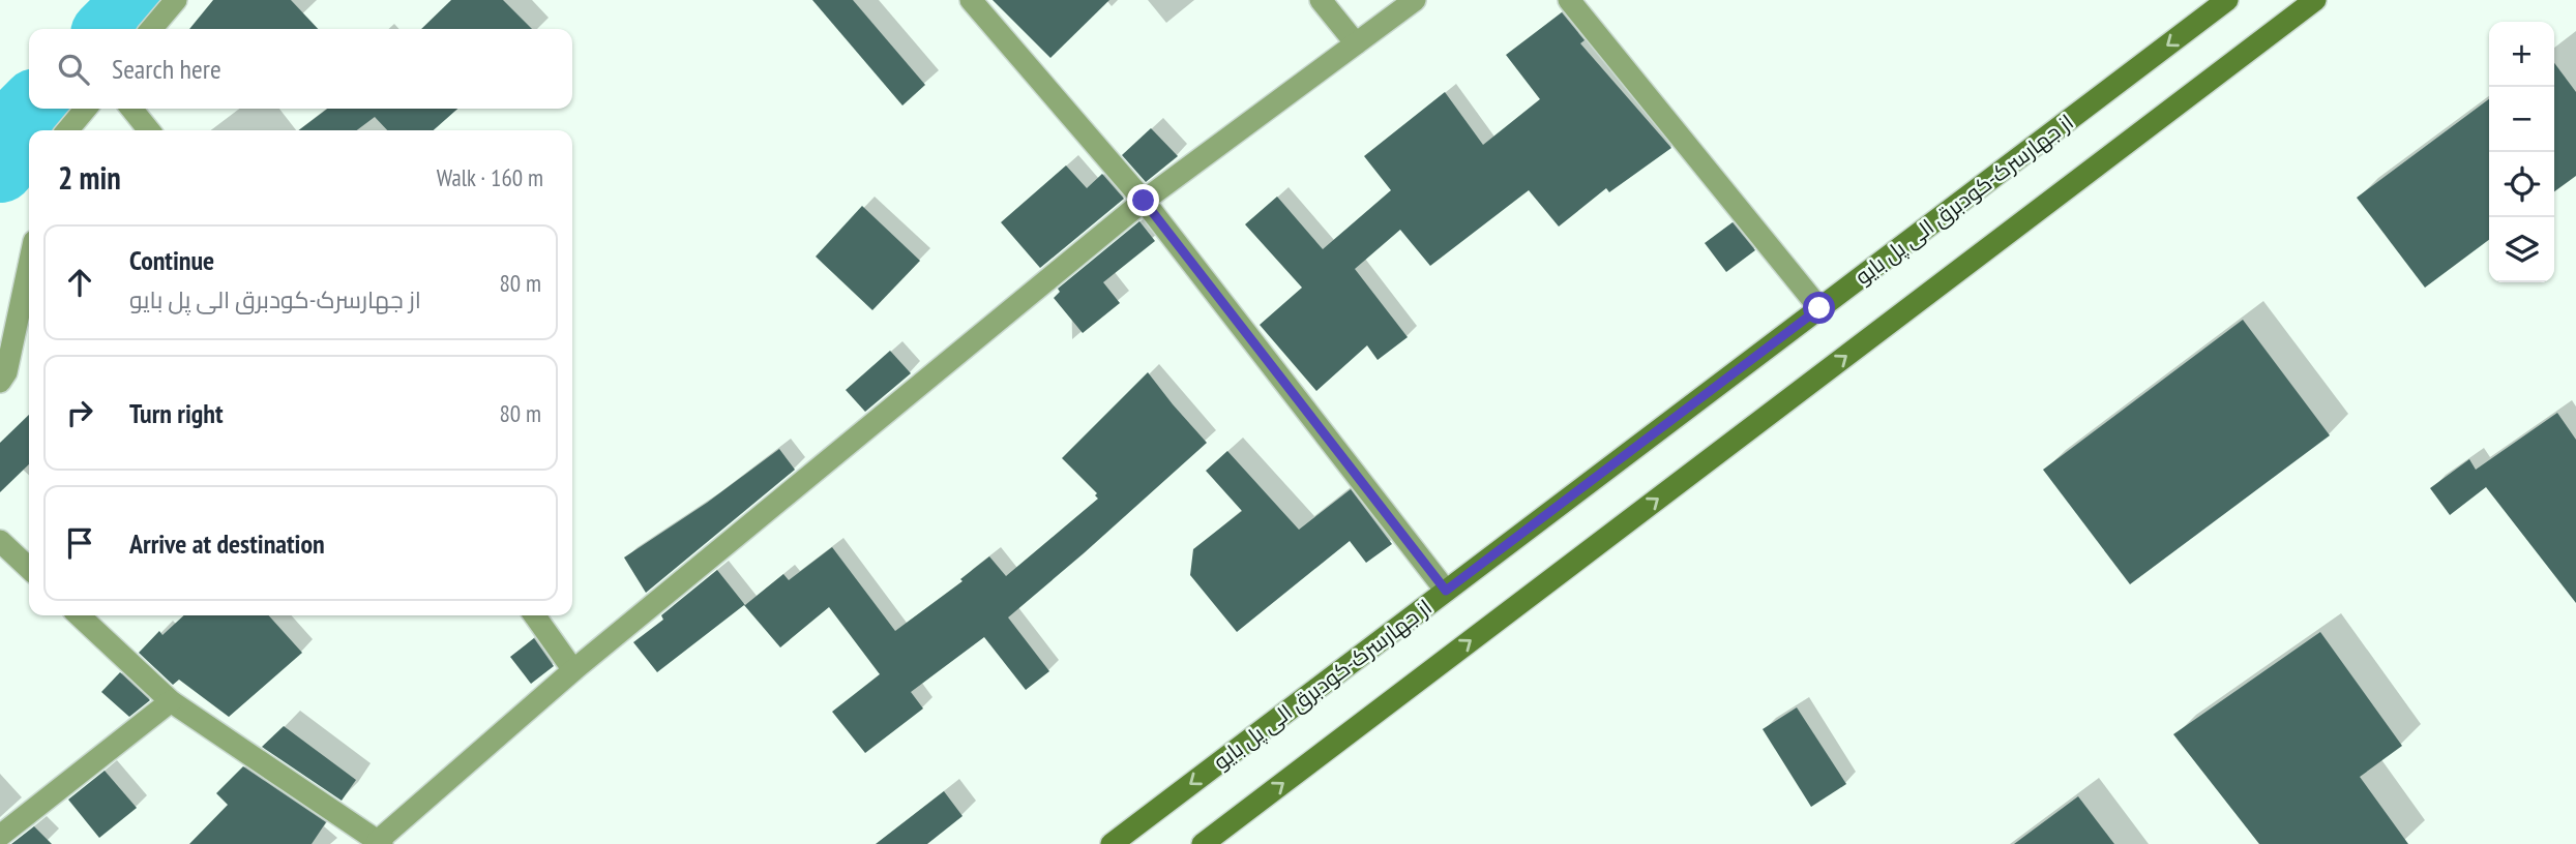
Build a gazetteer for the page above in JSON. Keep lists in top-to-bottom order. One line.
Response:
{"streets":{"street":["از جهارسرک-کودبرق الی پل بایو"]},"page":{"map_buttons":["+","−"],"search":"Search here","heading":["2 min","Walk · 160 m"],"list":[["Continue","از جهارسرک-کودبرق الی پل بایو","80 m"],["Turn right","80 m"],"Arrive at destination"]}}
